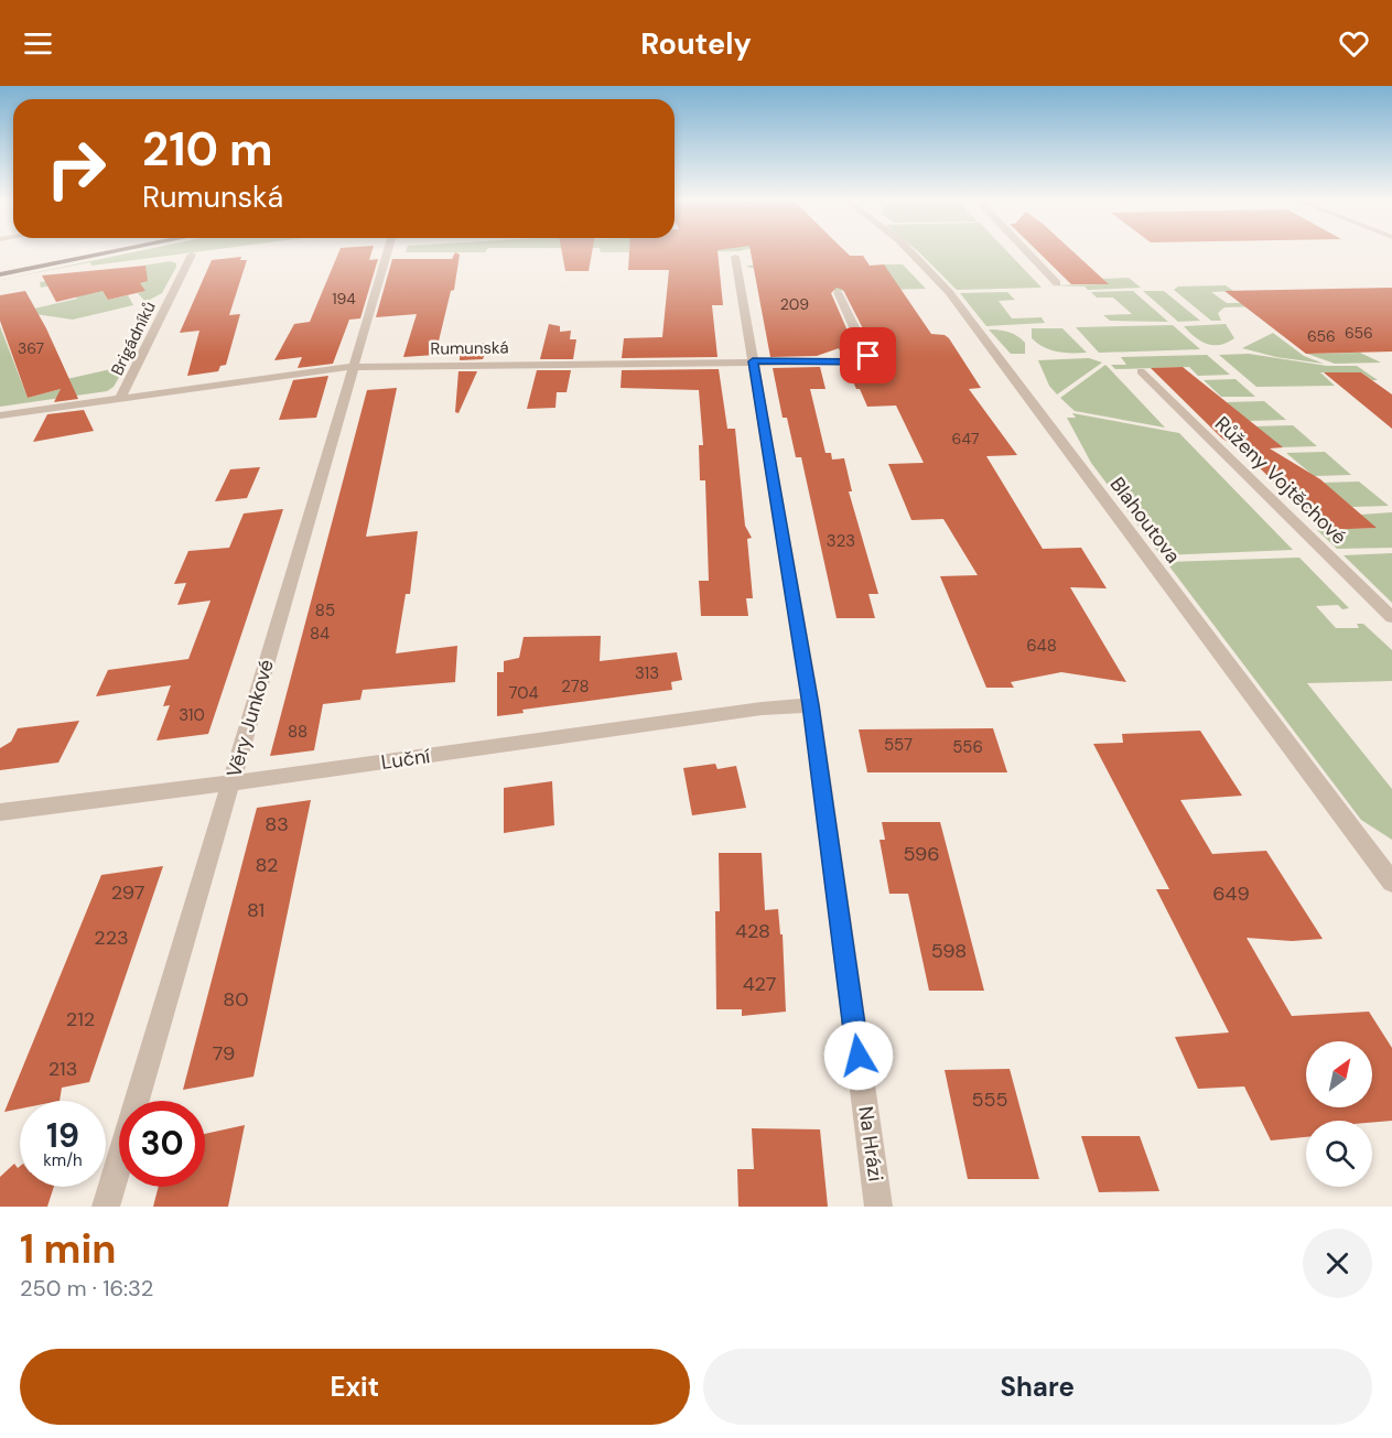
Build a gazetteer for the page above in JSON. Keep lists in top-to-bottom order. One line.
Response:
{"streets":{"street":["Brigádníků","Rumunská","Růženy Vojtěchové","Blahoutova","Věry Junkové","Luční","Na Hrázi"]},"crossings":[["Brigádníků","Rumunská"],["Rumunská","Věry Junkové"],["Rumunská","Na Hrázi"],["Věry Junkové","Luční"],["Luční","Na Hrázi"]],"house_numbers":["194","209","656","656","367","647","323","85","84","648","313","278","704","310","88","557","556","83","596","82","297","649","81","428","223","598","427","80","212","79","213","555"],"north":"top right","page":{"header":"Routely","turn":["210 m","Rumunská"],"speed":"19 km/h","limit":"30","heading":["1 min","250 m · 16:32"],"buttons":["Exit","Share"]}}
